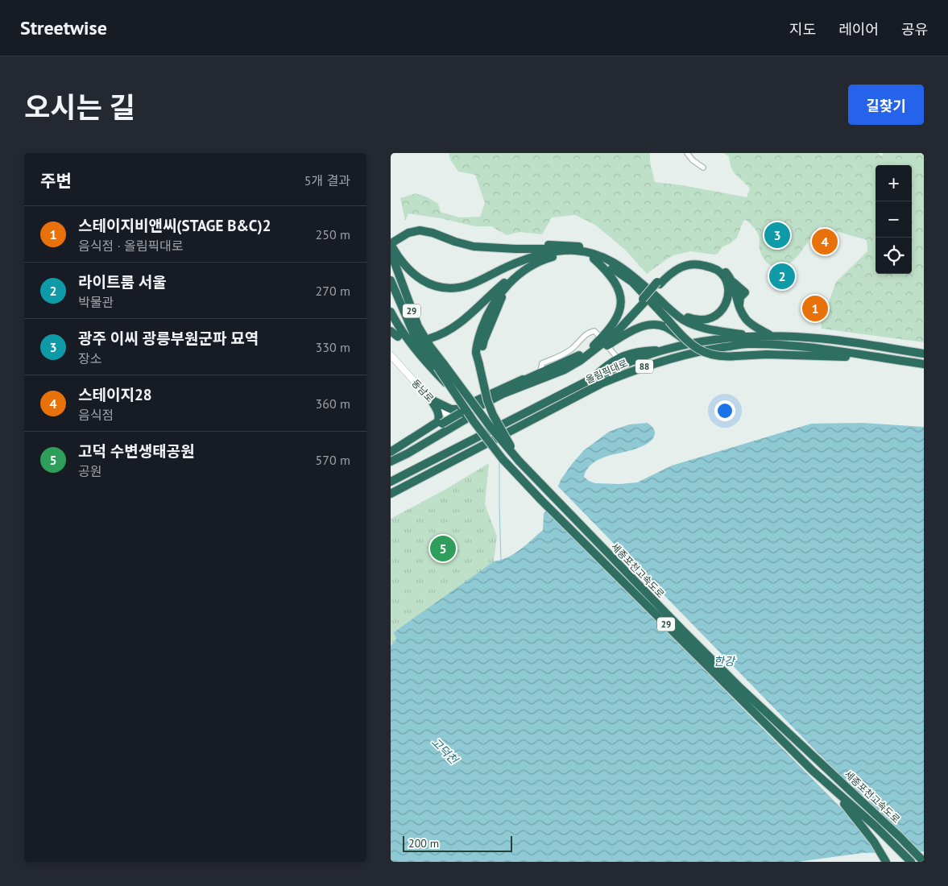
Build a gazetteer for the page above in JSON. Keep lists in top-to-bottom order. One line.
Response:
{"streets":{"highway":["29","88","올림픽대로","세종포천고속도로"],"main road":["동남로"]},"water":["한강","고덕천"],"scale_bar":"200 m","page":{"header":"Streetwise","nav":["지도","레이어","공유"],"title":"오시는 길","buttons":"길찾기","heading":["주변","5개 결과"],"map_buttons":["+","−"],"list":[{"mark":"1","name":"스테이지비앤씨(STAGE B&C)2","note":"음식점 · 올림픽대로","value":"250 m"},{"mark":"2","name":"라이트룸 서울","note":"박물관","value":"270 m"},{"mark":"3","name":"광주 이씨 광릉부원군파 묘역","note":"장소","value":"330 m"},{"mark":"4","name":"스테이지28","note":"음식점","value":"360 m"},{"mark":"5","name":"고덕 수변생태공원","note":"공원","value":"570 m"}],"pins":["3","4","2","1","5"],"scale":"200 m"}}
